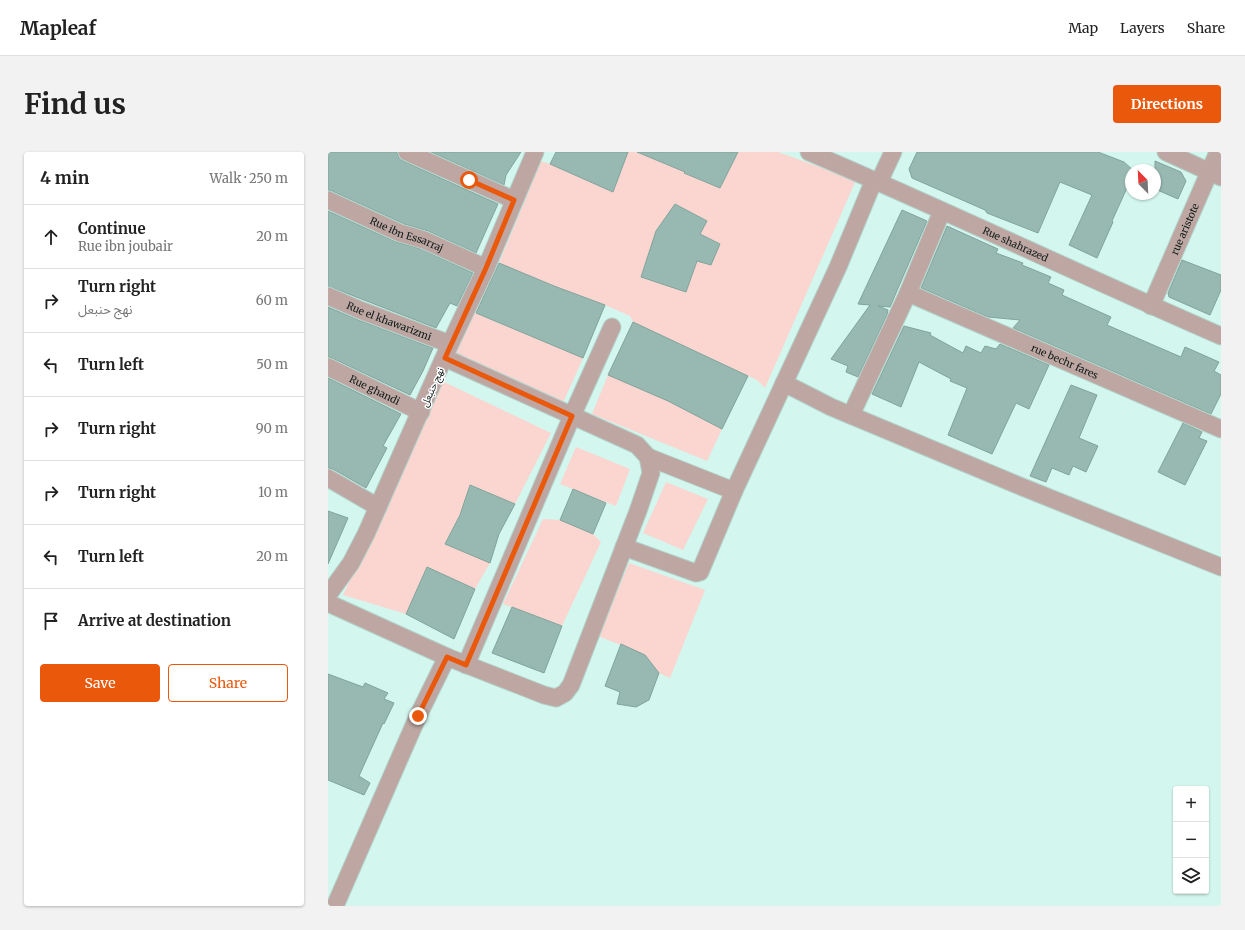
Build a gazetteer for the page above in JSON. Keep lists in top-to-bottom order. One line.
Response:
{"streets":{"street":["rue aristote","Rue ibn Essarraj","Rue shahrazed","Rue el khawarizmi","rue bechr fares","نهج حنبعل","Rue ghandi"]},"crossings":[["rue aristote","Rue shahrazed"],["Rue ibn Essarraj","نهج حنبعل"],["Rue el khawarizmi","نهج حنبعل"],["نهج حنبعل","Rue ghandi"]],"north":"top left","page":{"header":"Mapleaf","nav":["Map","Layers","Share"],"buttons":["Directions",["Save","Share"]],"title":"Find us","heading":["4 min","Walk · 250 m"],"list":[["Continue","Rue ibn joubair","20 m"],["Turn right","نهج حنبعل","60 m"],["Turn left","50 m"],["Turn right","90 m"],["Turn right","10 m"],["Turn left","20 m"],"Arrive at destination"],"map_buttons":["+","−"]}}
